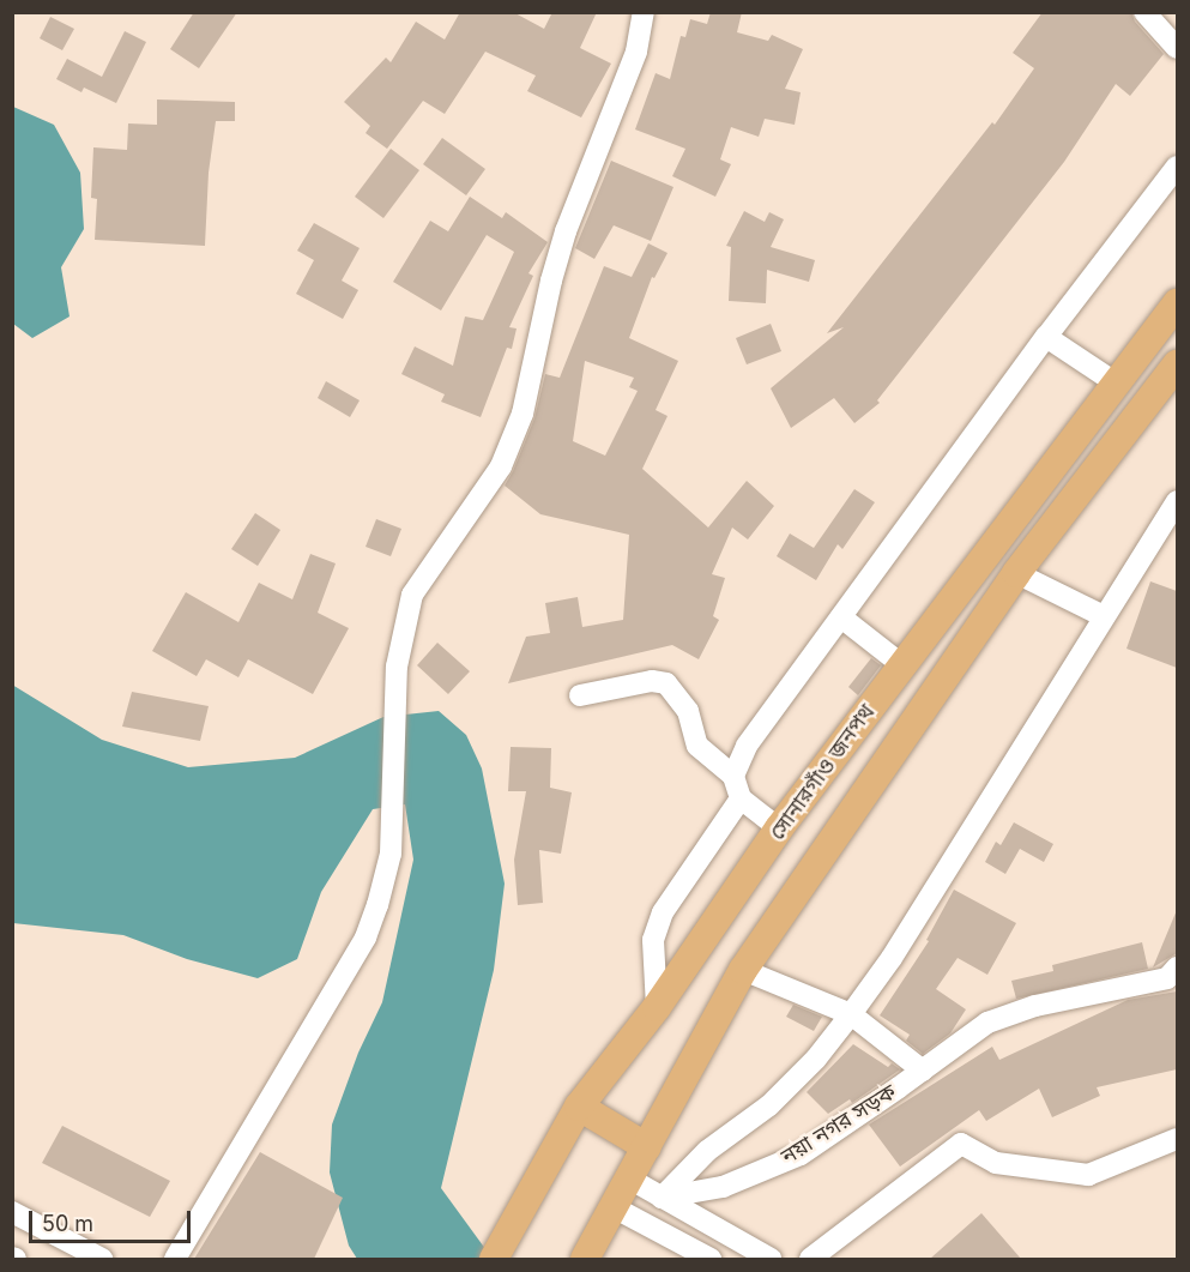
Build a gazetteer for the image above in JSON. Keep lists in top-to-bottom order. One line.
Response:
{"streets":{"main road":["সোনারগাঁও জনপথ"],"street":["নয়া নগর সড়ক"]},"crossings":[["সোনারগাঁও জনপথ","নয়া নগর সড়ক"]],"scale_bar":"50 m"}
